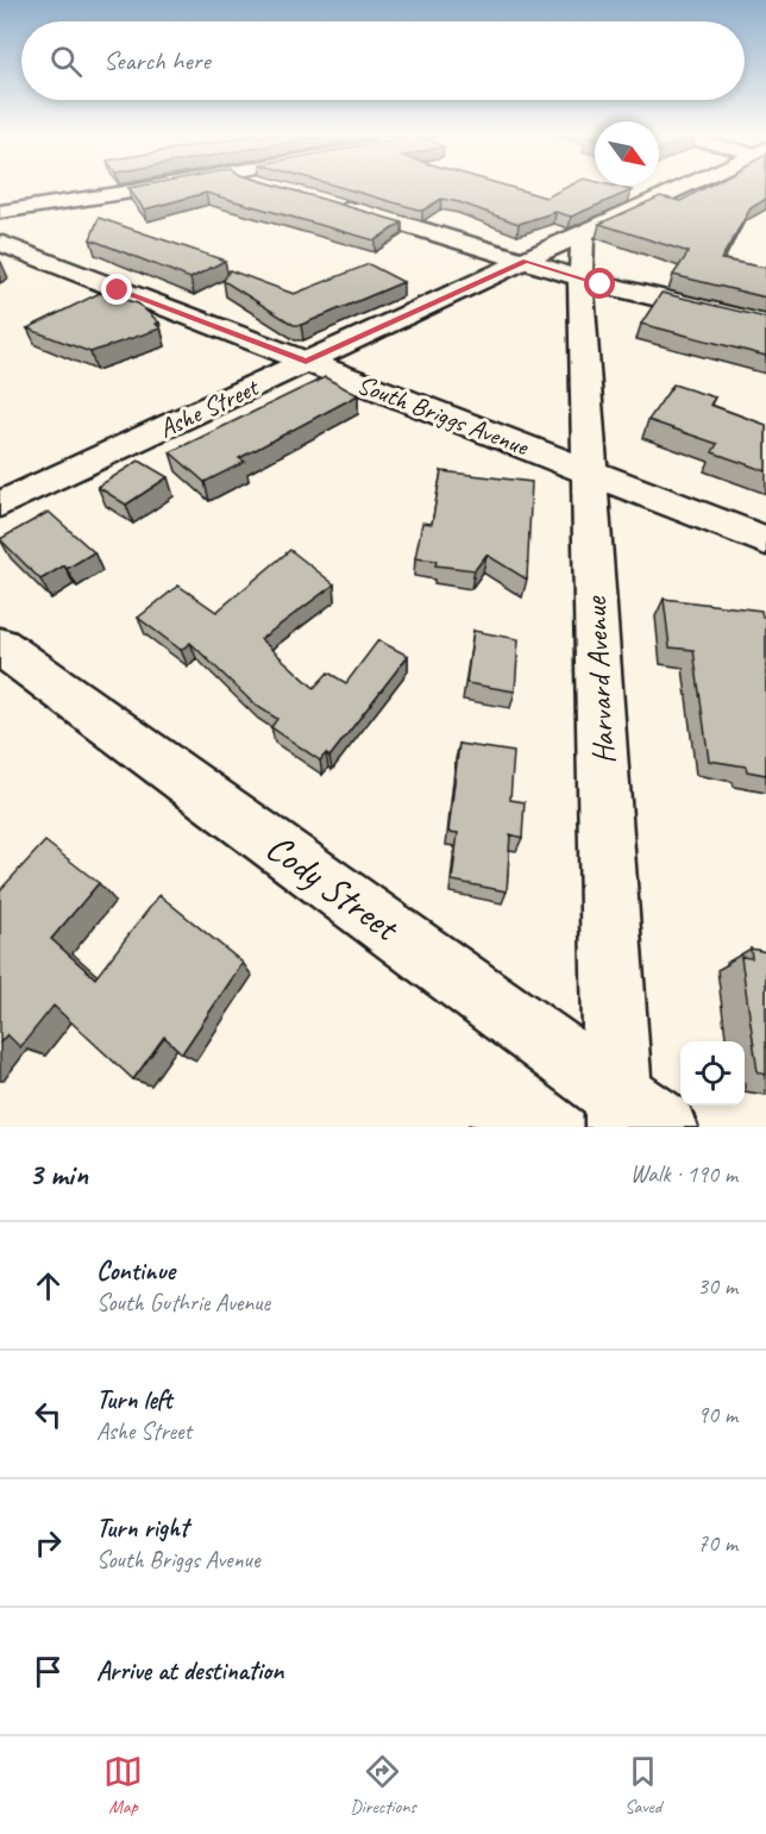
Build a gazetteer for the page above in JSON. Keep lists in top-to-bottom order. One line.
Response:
{"streets":{"street":["Ashe Street","South Briggs Avenue","Harvard Avenue","Cody Street"]},"crossings":[["Ashe Street","South Briggs Avenue"],["Ashe Street","Harvard Avenue"],["South Briggs Avenue","Harvard Avenue"],["Harvard Avenue","Cody Street"]],"north":"bottom right","page":{"search":"Search here","heading":["3 min","Walk · 190 m"],"list":[["Continue","South Guthrie Avenue","30 m"],["Turn left","Ashe Street","90 m"],["Turn right","South Briggs Avenue","70 m"],"Arrive at destination"],"nav":["Map","Directions","Saved"]}}
